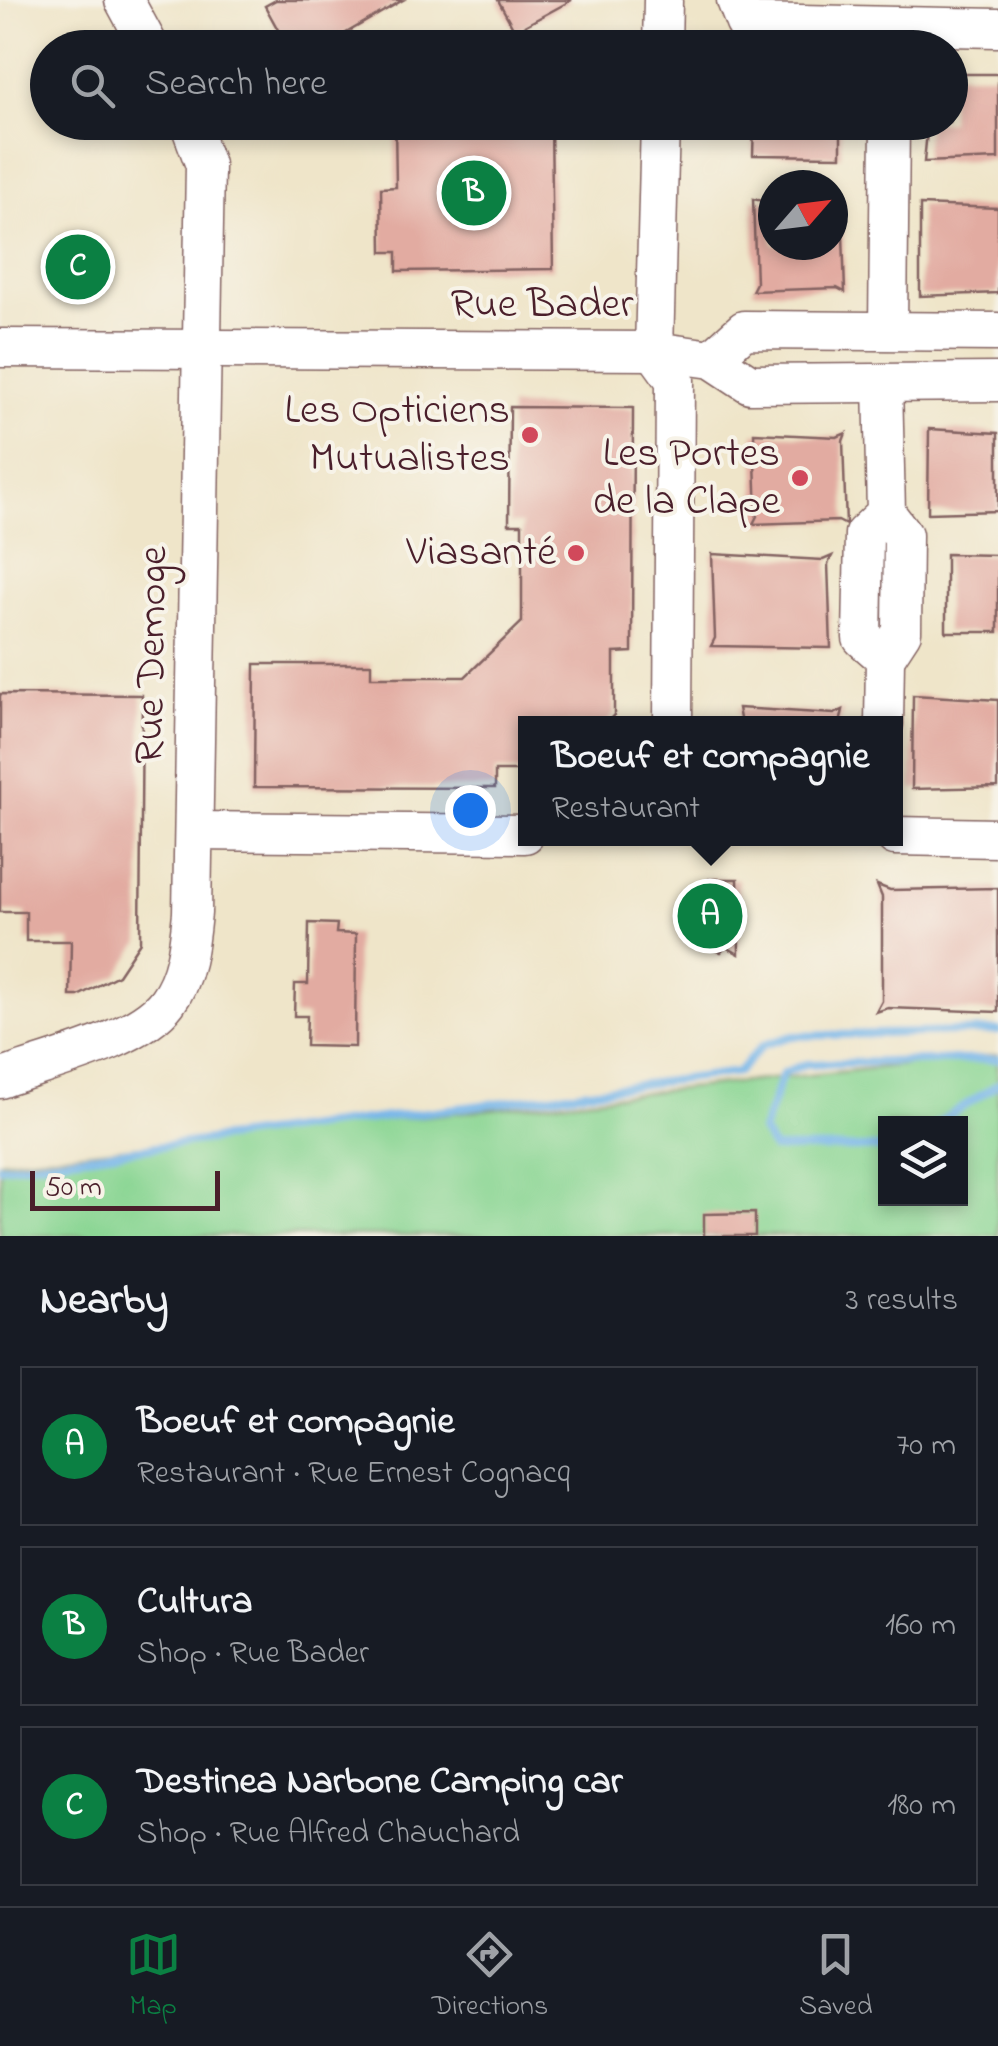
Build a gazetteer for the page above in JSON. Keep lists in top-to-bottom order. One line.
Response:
{"streets":{"street":["Rue Bader","Rue Demoge"]},"crossings":[["Rue Bader","Rue Demoge"]],"places":["Les Opticiens Mutualistes","Les Portes de la Clape","Viasanté"],"scale_bar":"50 m","north":"top right","page":{"search":"Search here","pins":["B","C","A"],"popup":["Boeuf et compagnie","Restaurant"],"scale":"50 m","heading":["Nearby","3 results"],"list":[{"mark":"A","name":"Boeuf et compagnie","note":"Restaurant · Rue Ernest Cognacq","value":"70 m"},{"mark":"B","name":"Cultura","note":"Shop · Rue Bader","value":"160 m"},{"mark":"C","name":"Destinea Narbone Camping car","note":"Shop · Rue Alfred Chauchard","value":"180 m"}],"nav":["Map","Directions","Saved"]}}
